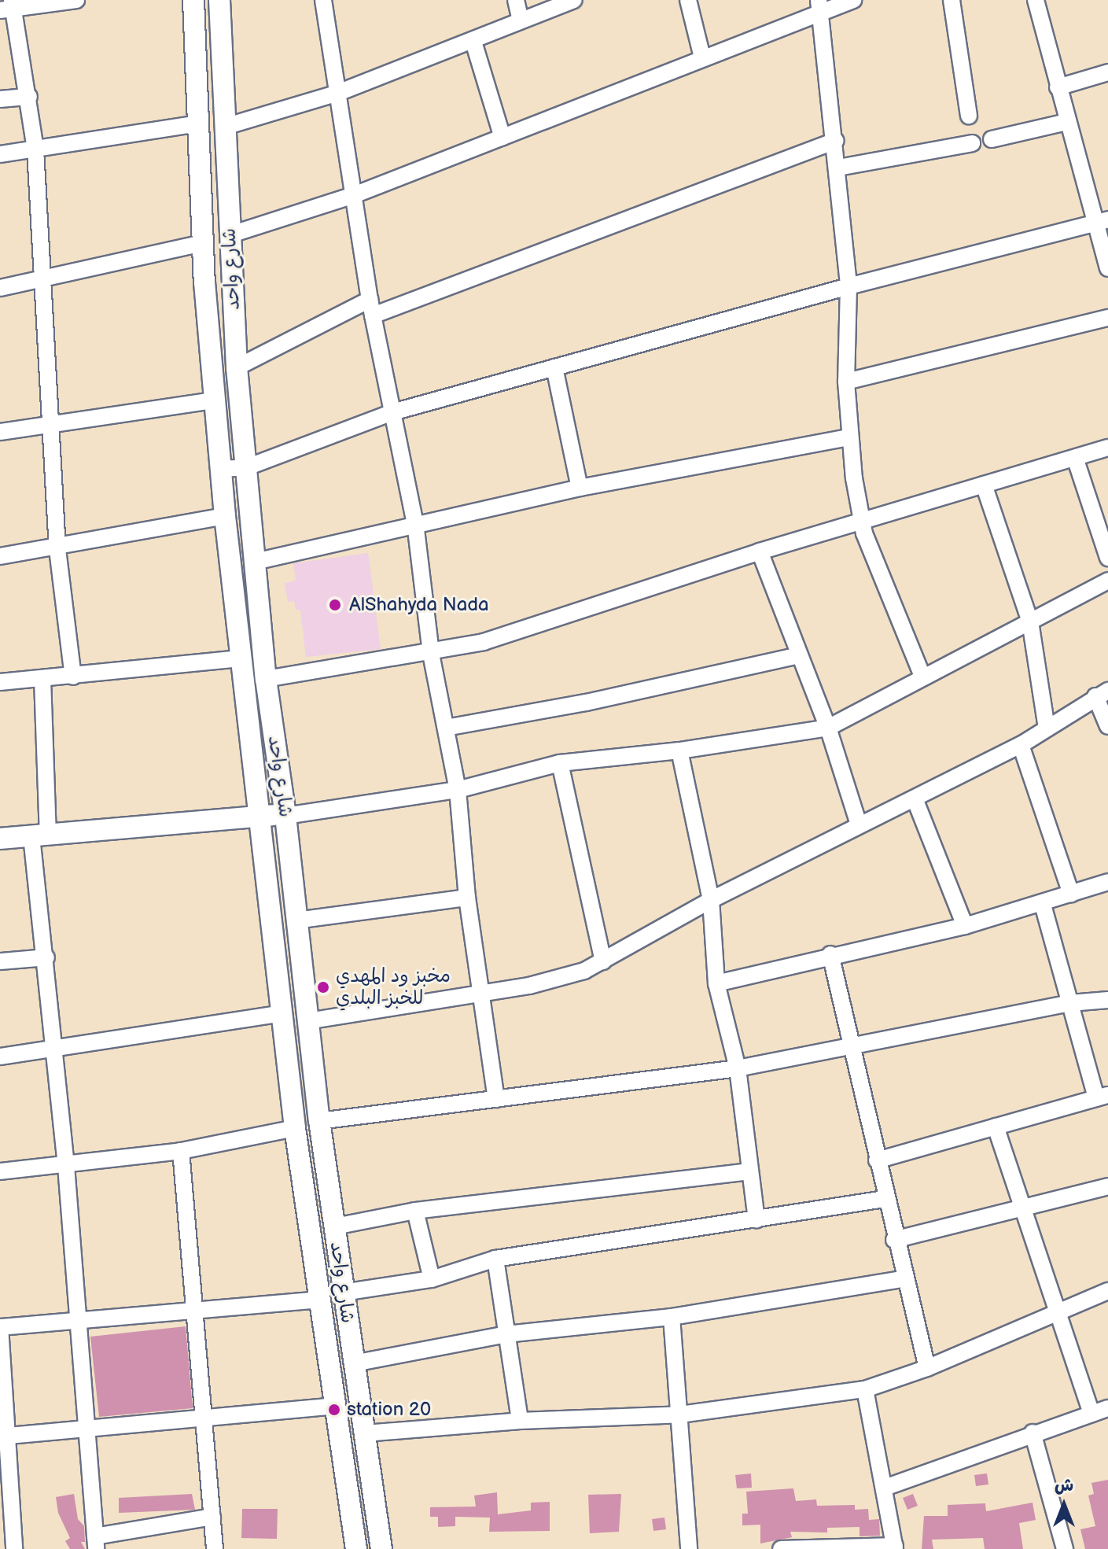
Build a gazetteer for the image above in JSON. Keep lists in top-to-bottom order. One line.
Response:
{"streets":{"street":["شارع واحد"]},"places":["AlShahyda Nada","مخبز ود المهدي للخبز البلدي","station 20"],"north":"top"}
